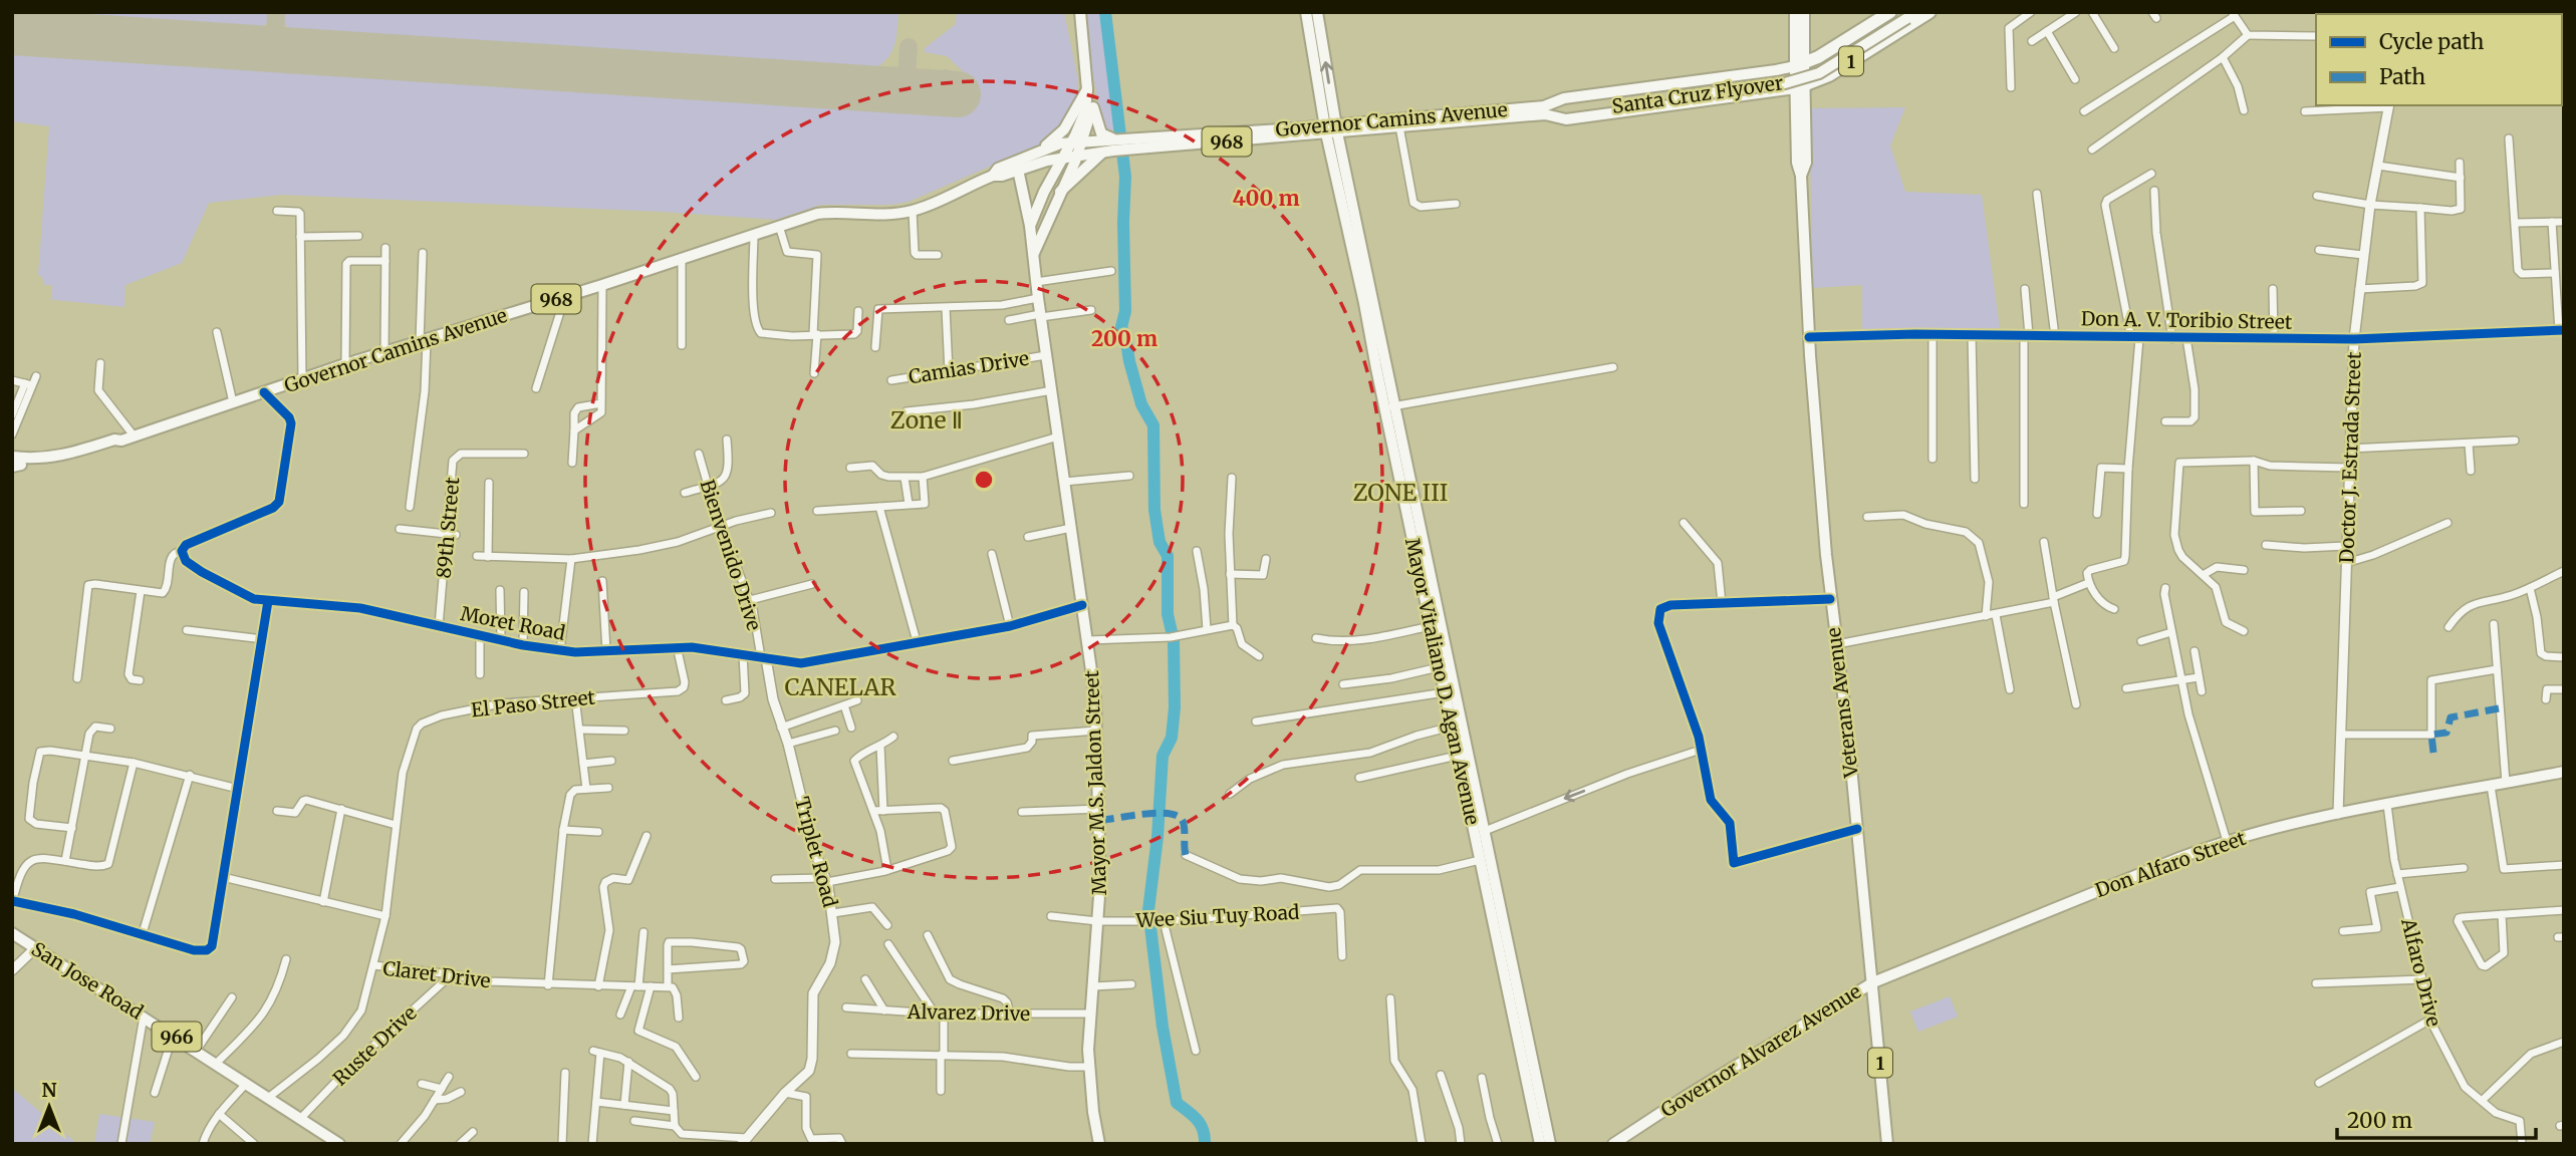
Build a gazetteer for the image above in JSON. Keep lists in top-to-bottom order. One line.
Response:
{"streets":{"highway":["1"],"main road":["Santa Cruz Flyover","Governor Camins Avenue","968","Mayor Vitaliano D. Agan Avenue","Veterans Avenue","Mayor M.S. Jaldon Street","Don Alfaro Street","San Jose Road","966","Governor Alvarez Avenue"],"street":["Don A. V. Toribio Street","Camias Drive","Doctor J. Estrada Street","89th Street","Bienvenido Drive","Moret Road","El Paso Street","Triplet Road","Wee Siu Tuy Road","Alfaro Drive","Claret Drive","Alvarez Drive","Ruste Drive"]},"crossings":[["1","Governor Camins Avenue"],["1","Veterans Avenue"],["Santa Cruz Flyover","Governor Camins Avenue"],["Governor Camins Avenue","Mayor Vitaliano D. Agan Avenue"],["Governor Camins Avenue","Veterans Avenue"],["Governor Camins Avenue","Mayor M.S. Jaldon Street"],["Don A. V. Toribio Street","Doctor J. Estrada Street"],["Don A. V. Toribio Street","Veterans Avenue"],["Camias Drive","Mayor M.S. Jaldon Street"],["Doctor J. Estrada Street","Don Alfaro Street"],["89th Street","Moret Road"],["Bienvenido Drive","Moret Road"],["Bienvenido Drive","Triplet Road"],["Moret Road","El Paso Street"],["Moret Road","Mayor M.S. Jaldon Street"],["Moret Road","Triplet Road"],["Veterans Avenue","Don Alfaro Street"],["Veterans Avenue","Governor Alvarez Avenue"],["El Paso Street","Claret Drive"],["Mayor M.S. Jaldon Street","Wee Siu Tuy Road"],["Mayor M.S. Jaldon Street","Alvarez Drive"],["Don Alfaro Street","Alfaro Drive"],["Don Alfaro Street","Governor Alvarez Avenue"],["Claret Drive","San Jose Road"],["Claret Drive","Ruste Drive"],["San Jose Road","Ruste Drive"]],"districts":["Zone Ⅱ","ZONE III","CANELAR"],"legend":["Cycle path","Path"],"scale_bar":"200 m","north":"top","rings":["400 m","200 m"]}
